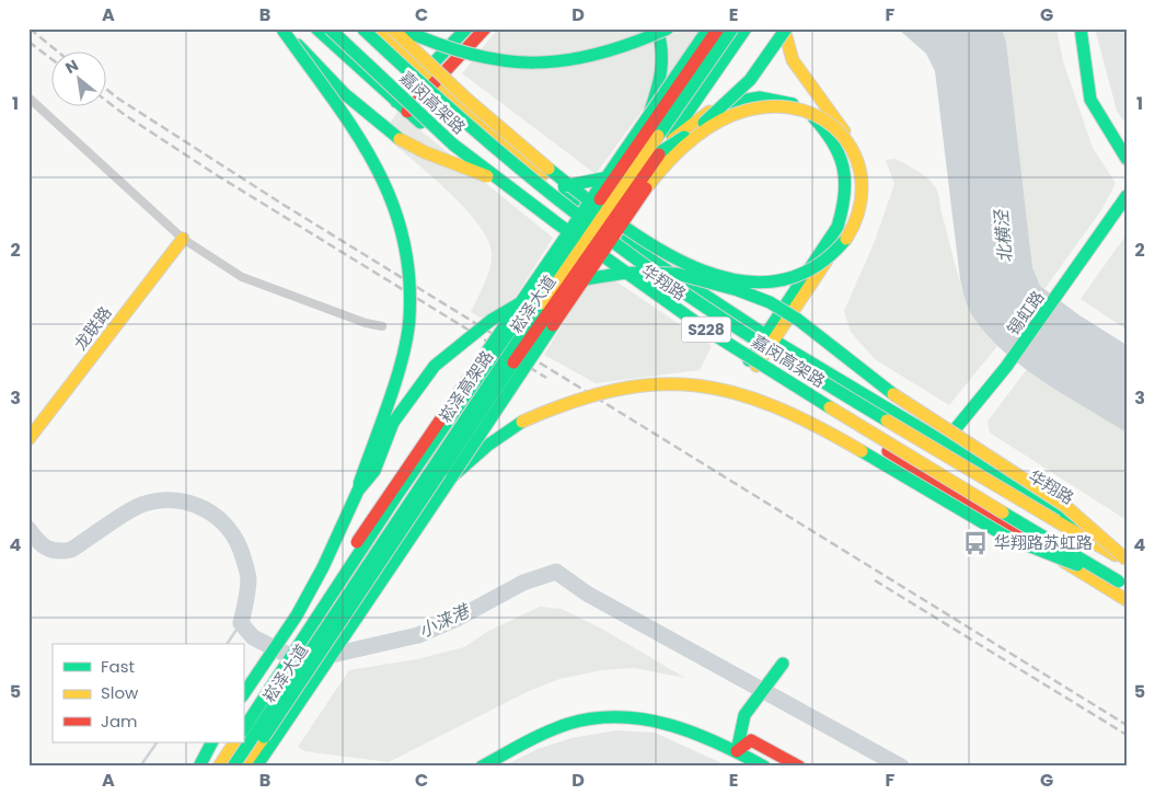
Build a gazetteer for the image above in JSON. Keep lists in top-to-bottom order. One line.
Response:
{"streets":{"main road":["嘉闵高架路","华翔路","崧泽大道","锡虹路","龙联路","S228","崧泽高架路"]},"crossings":[["华翔路","锡虹路"]],"water":["北横泾","小涞港"],"places":{"bus stop":["华翔路苏虹路"]},"legend":["Fast","Slow","Jam"],"north":"top left","grid":{"columns":["A","B","C","D","E","F","G"],"rows":["1","2","3","4","5"]}}
